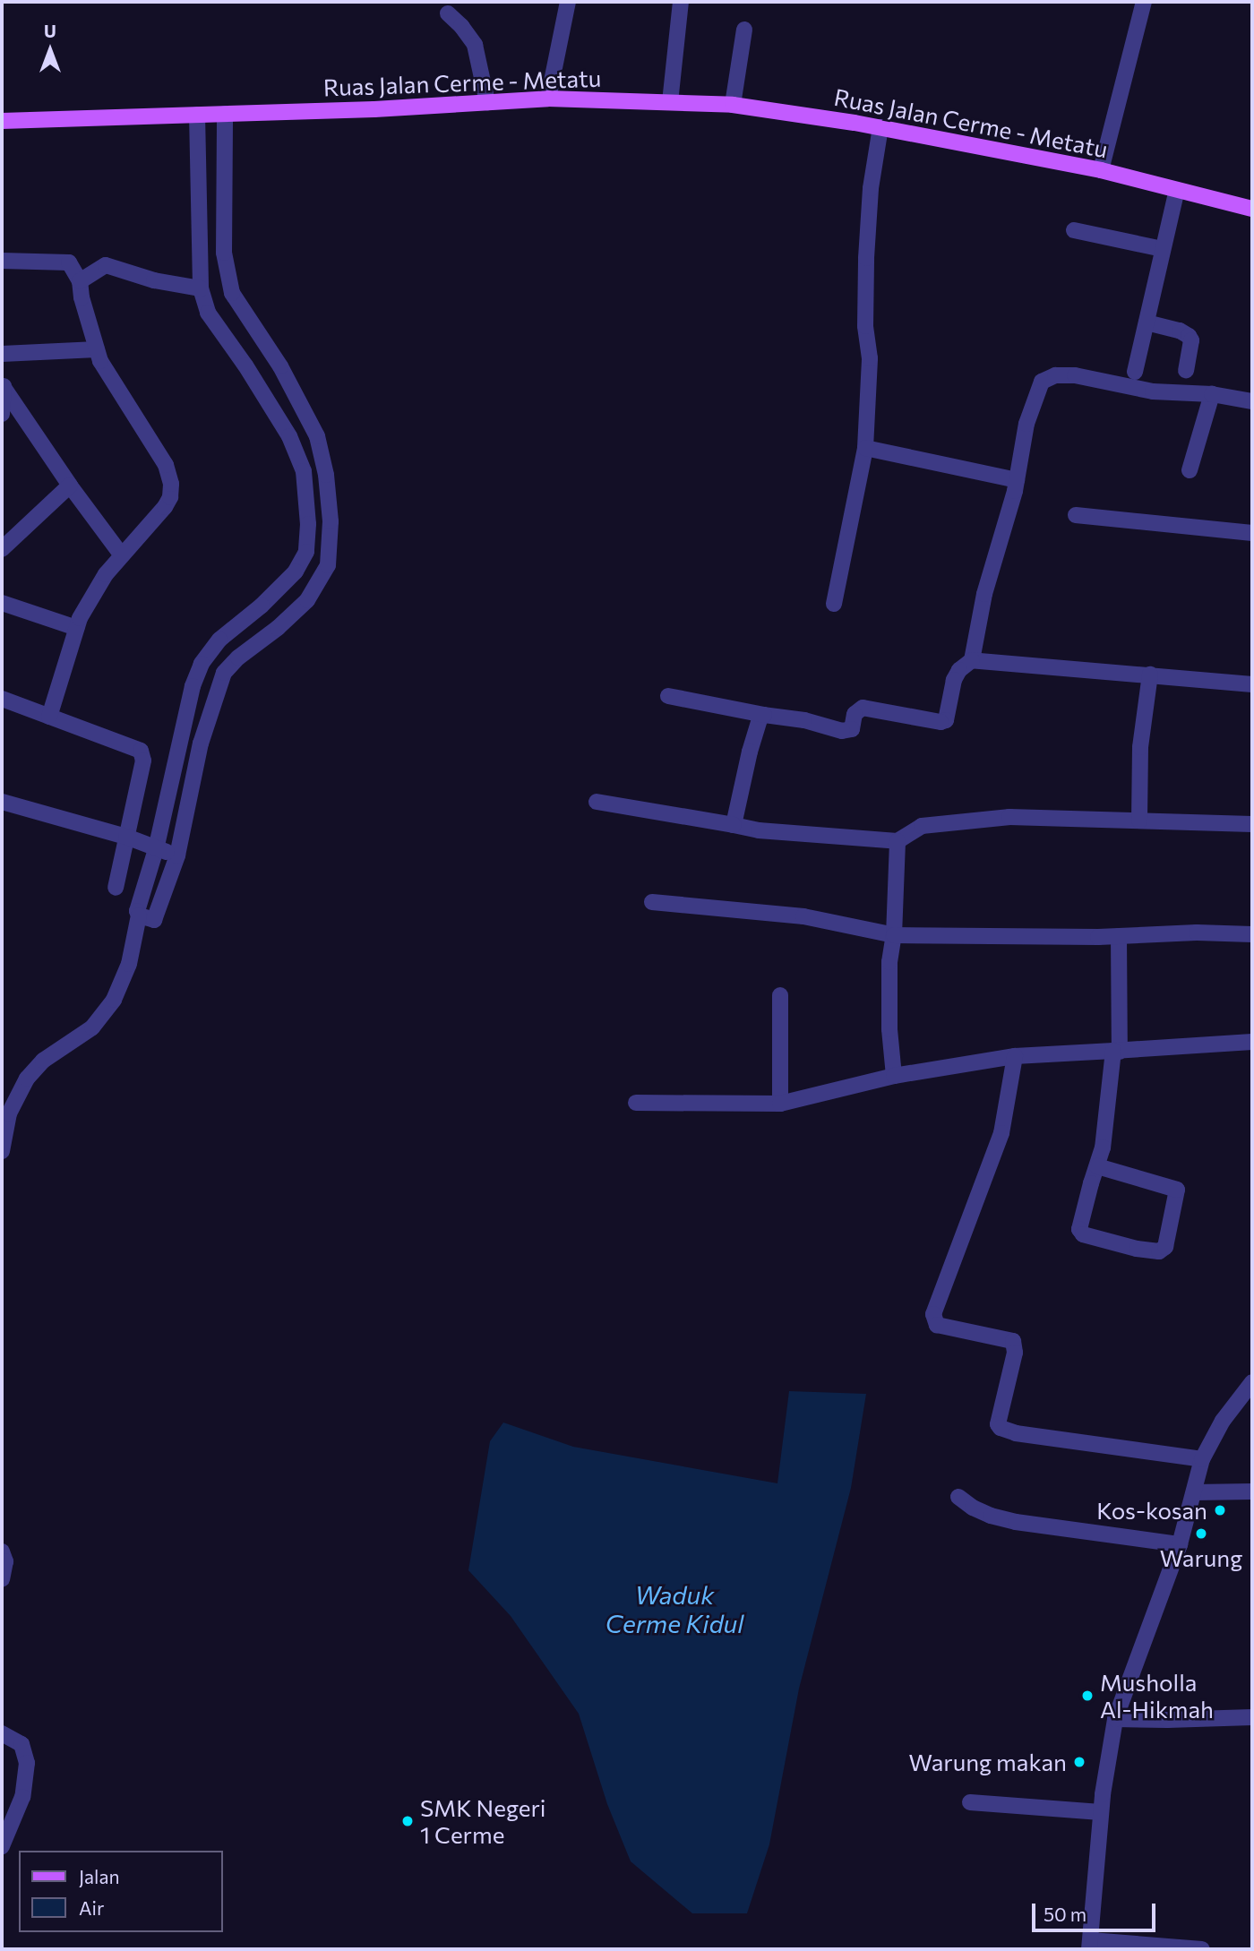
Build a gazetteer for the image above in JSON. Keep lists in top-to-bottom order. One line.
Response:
{"streets":{"main road":["Ruas Jalan Cerme - Metatu"]},"water":["Waduk Cerme Kidul"],"places":["Kos-kosan","Warung","Musholla Al-Hikmah","Warung makan","SMK Negeri 1 Cerme"],"legend":["Jalan","Air"],"scale_bar":"50 m","north":"top"}
